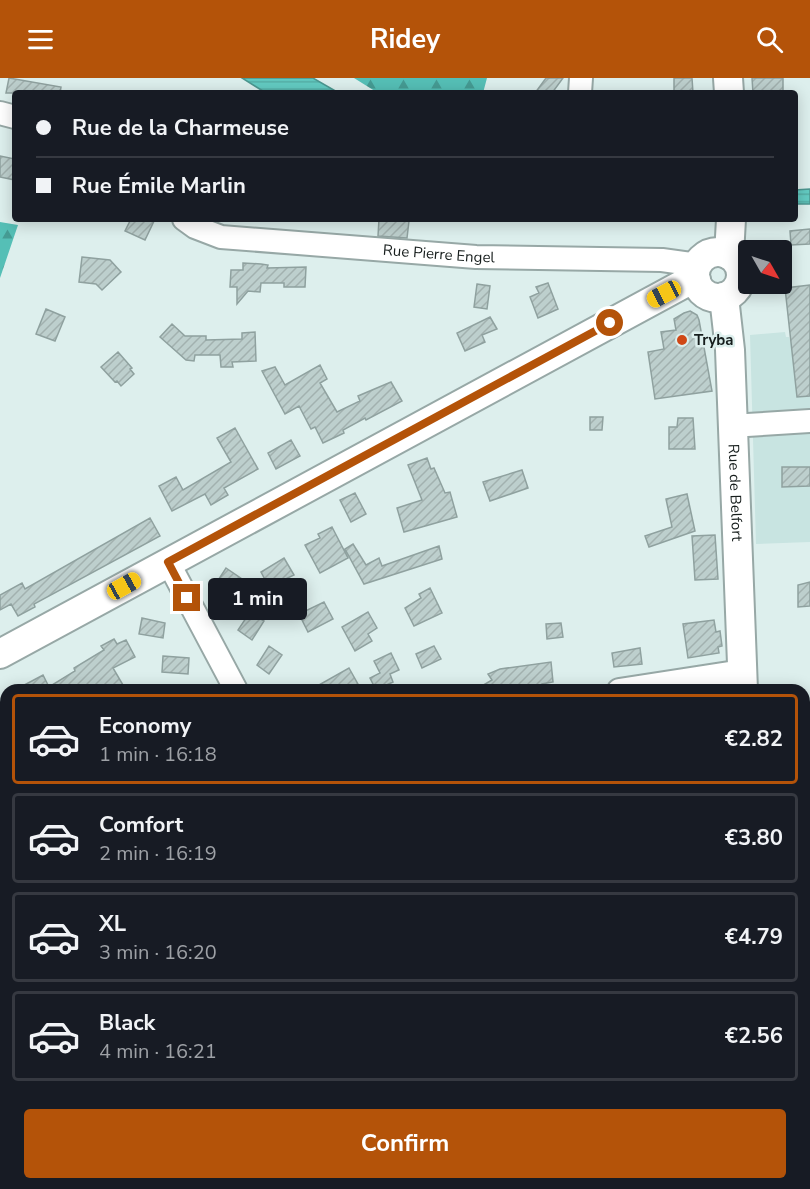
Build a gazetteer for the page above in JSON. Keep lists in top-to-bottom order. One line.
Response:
{"streets":{"main road":["Rue de Belfort"],"street":["Rue Pierre Engel"]},"crossings":[["Rue Pierre Engel","Rue de Belfort"]],"places":["Tryba"],"north":"bottom right","page":{"header":"Ridey","banner":["Rue de la Charmeuse","Rue Émile Marlin"],"bubble":"1 min","list":[{"name":"Economy","note":"1 min · 16:18","value":"€2.82"},{"name":"Comfort","note":"2 min · 16:19","value":"€3.80"},{"name":"XL","note":"3 min · 16:20","value":"€4.79"},{"name":"Black","note":"4 min · 16:21","value":"€2.56"}],"buttons":"Confirm"}}
